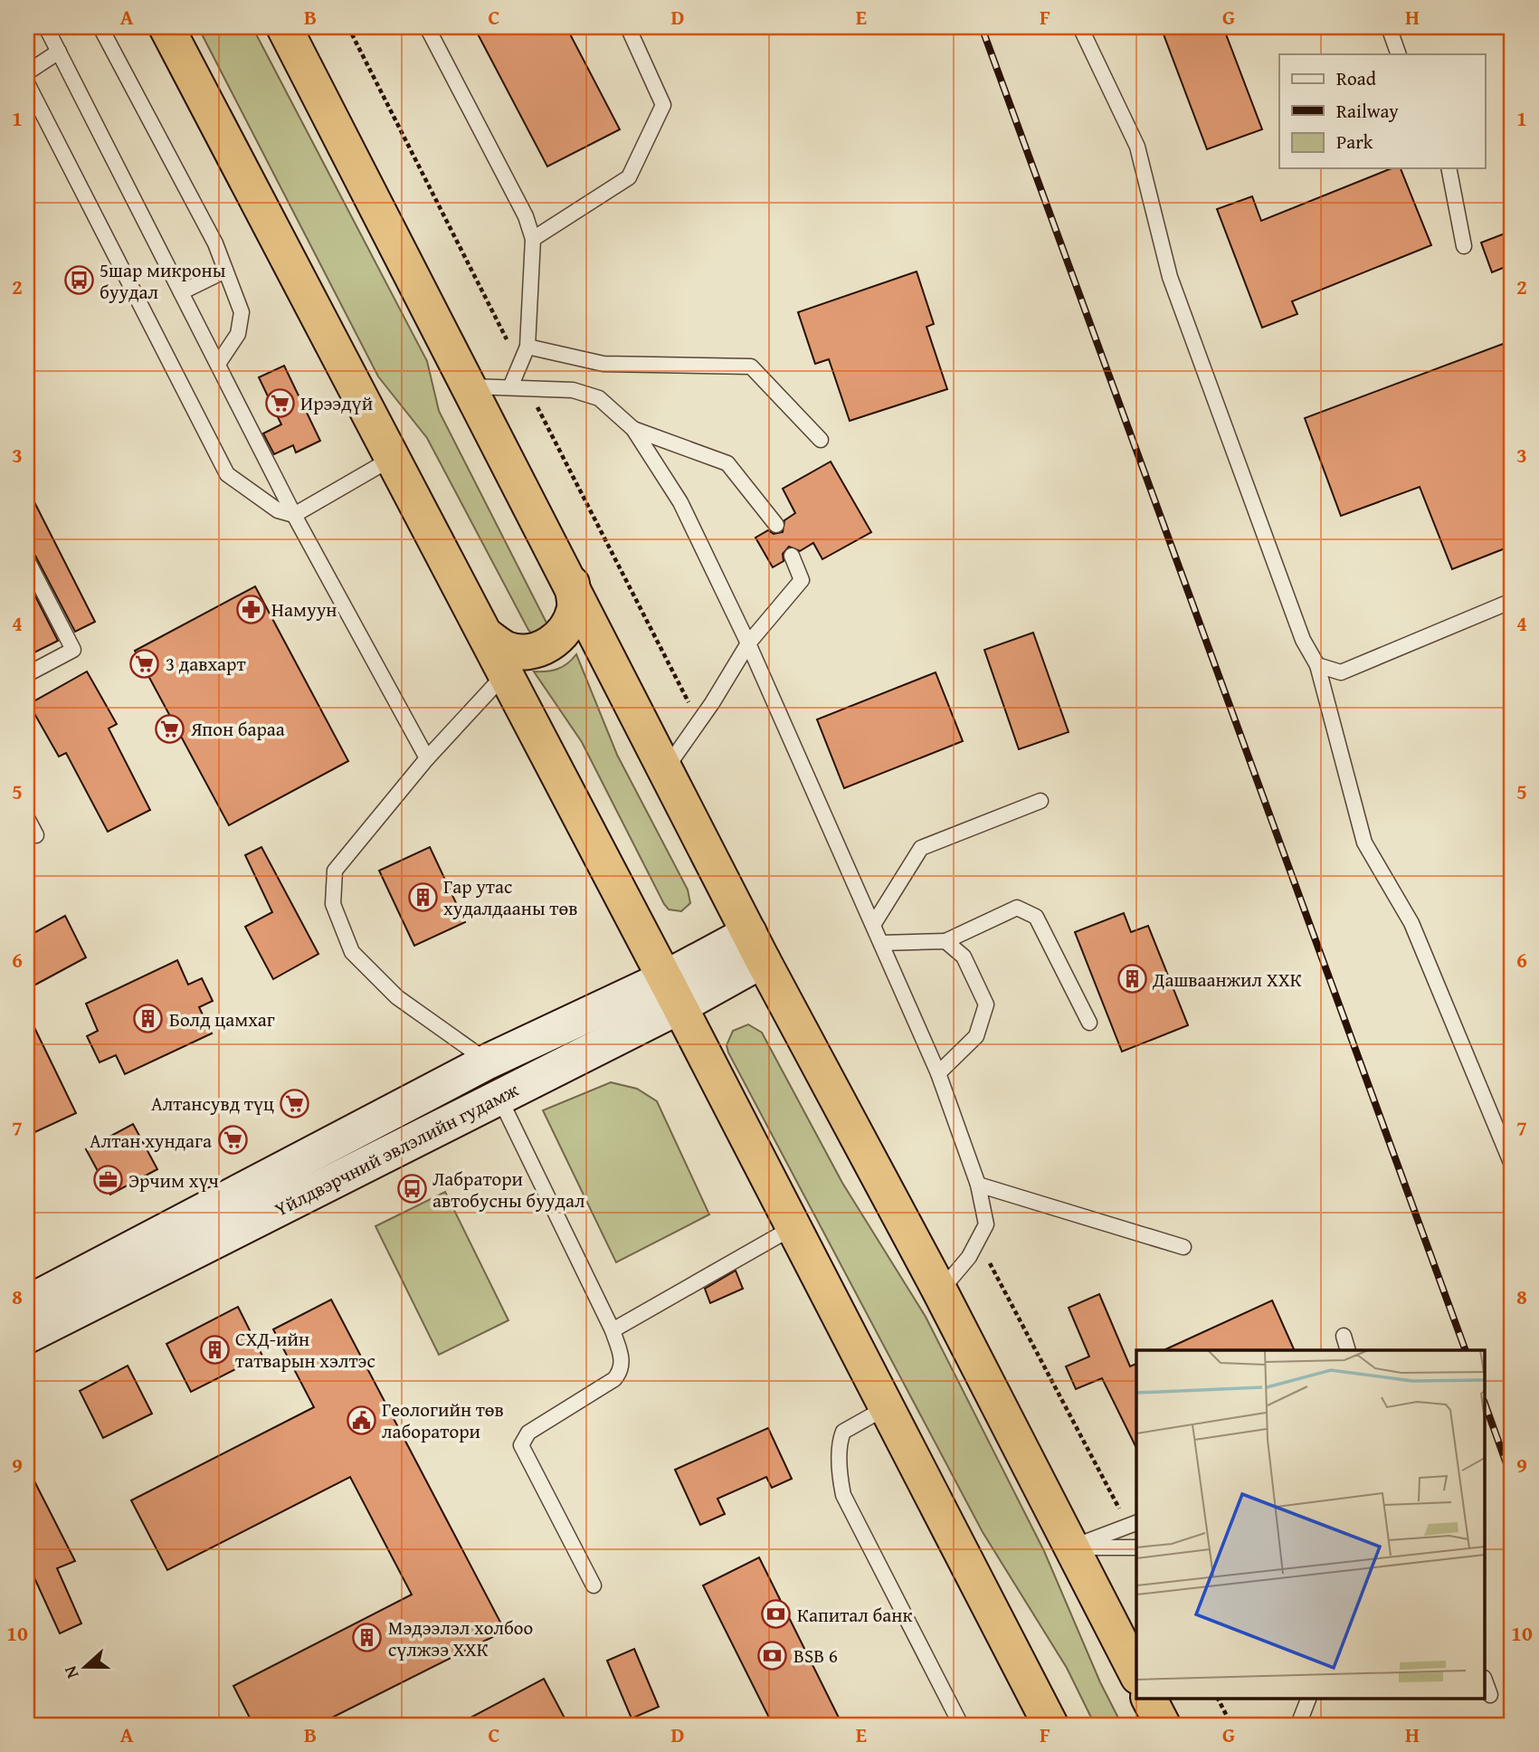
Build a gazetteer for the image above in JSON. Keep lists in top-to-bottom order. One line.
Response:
{"streets":{"main road":["Үйлдвэрчний эвлэлийн гудамж"]},"places":{"bus stop":["5шар микроны буудал","Лабратори автобусны буудал"],"supermarket":["Ирээдүй","3 давхарт","Япон бараа","Алтансувд түц","Алтан хундага"],"pharmacy":["Намуун"],"building":["Гар утас худалдааны төв","Дашваанжил ХХК","Болд цамхаг","СХД-ийн татварын хэлтэс","Мэдээлэл холбоо сүлжээ ХХК"],"office":["Эрчим хүч"],"public building":["Геологийн төв лаборатори"],"bank":["Капитал банк","BSB 6"]},"legend":["Road","Railway","Park"],"north":"left","grid":{"columns":["A","B","C","D","E","F","G","H"],"rows":["1","2","3","4","5","6","7","8","9","10"]}}
